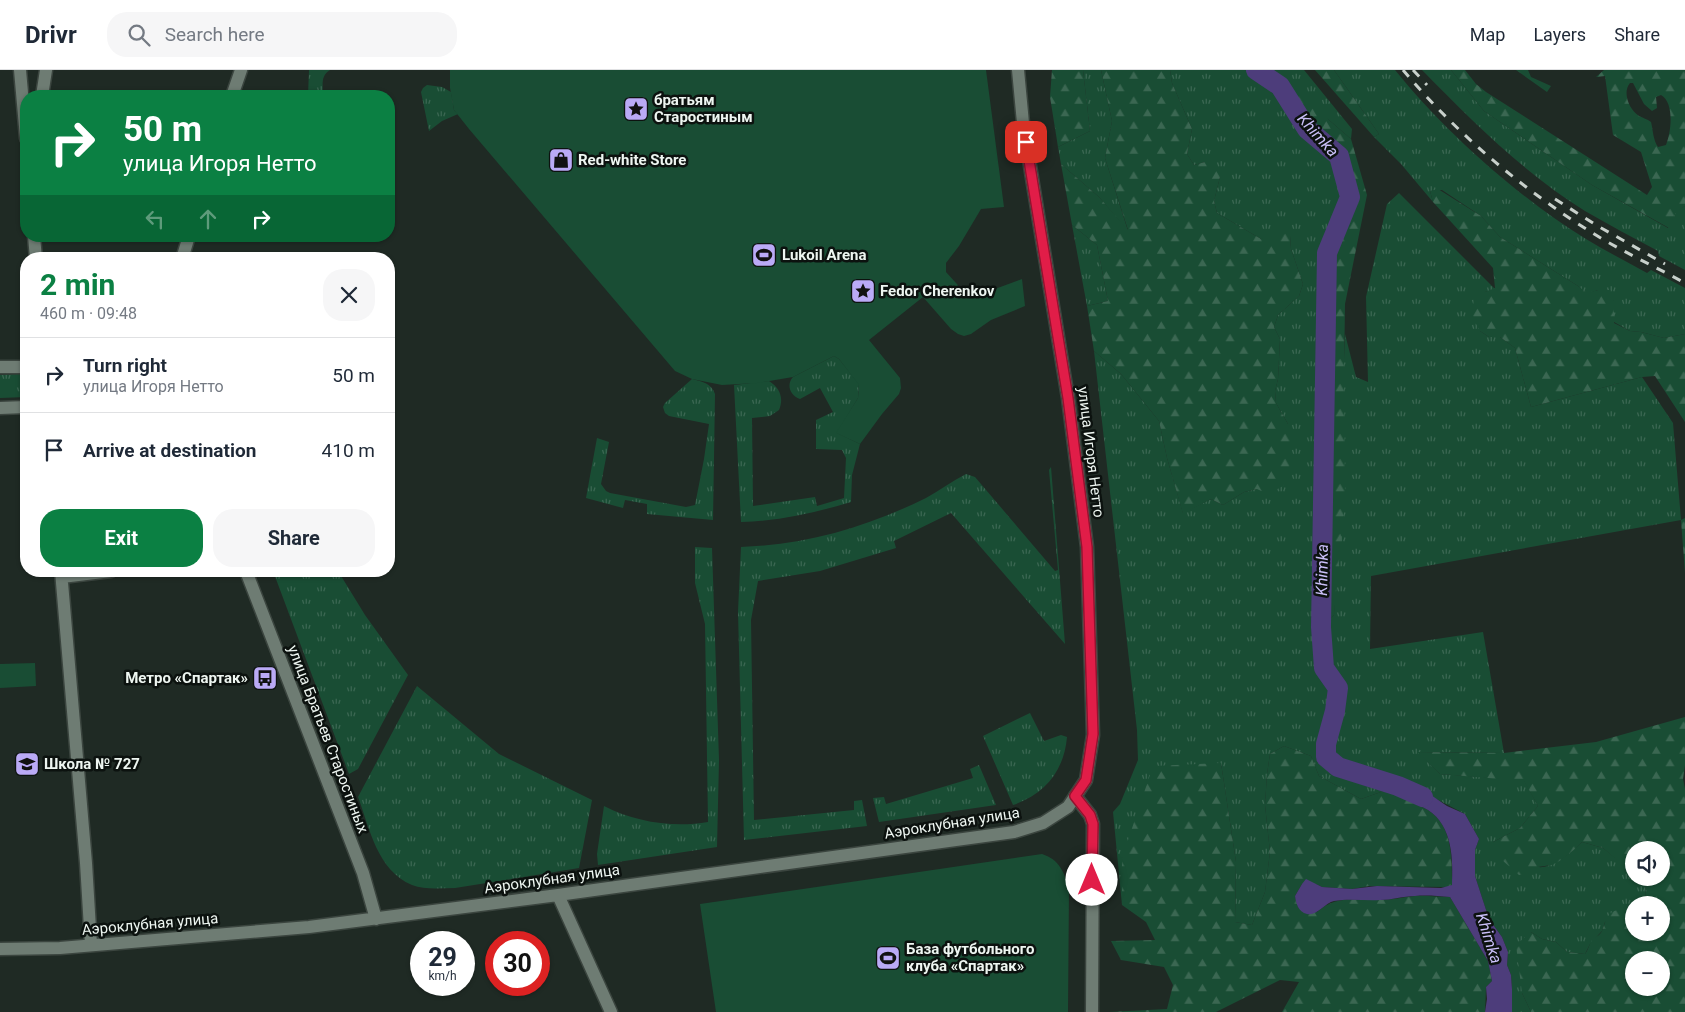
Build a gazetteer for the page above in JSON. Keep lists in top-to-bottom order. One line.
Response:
{"streets":{"street":["улица Игоря Нетто","улица Братьев Старостиных","Аэроклубная улица"]},"crossings":[["улица Игоря Нетто","Аэроклубная улица"],["улица Братьев Старостиных","Аэроклубная улица"]],"water":["Khimka"],"places":{"place":["братьям Старостиным","Fedor Cherenkov"],"shop":["Red-white Store"],"sports":["Lukoil Arena","База футбольного клуба «Спартак»"],"bus stop":["Метро «Спартак»"],"school or university":["Школа № 727"]},"page":{"header":"Drivr","search":"Search here","nav":["Map","Layers","Share"],"turn":["50 m","улица Игоря Нетто"],"heading":["2 min","460 m · 09:48"],"list":[{"name":"Turn right","note":"улица Игоря Нетто","value":"50 m"},{"name":"Arrive at destination","value":"410 m"}],"buttons":["Exit","Share"],"map_buttons":["+","−"],"speed":"29 km/h","limit":"30"}}
